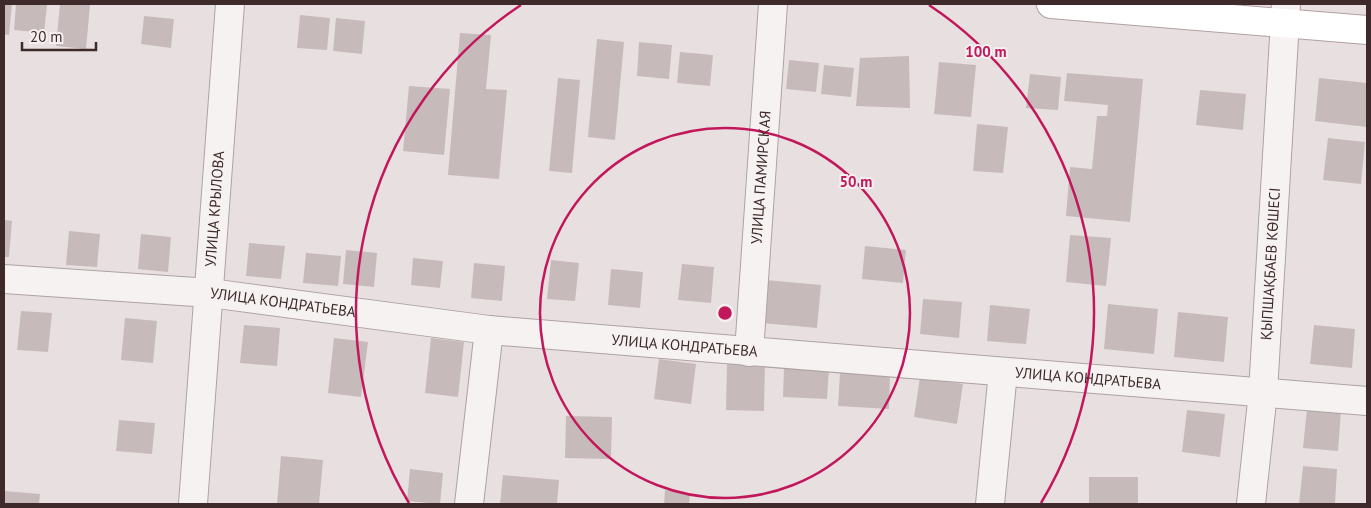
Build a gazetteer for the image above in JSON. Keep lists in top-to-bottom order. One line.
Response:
{"streets":{"street":["УЛИЦА ПАМИРСКАЯ","УЛИЦА КРЫЛОВА","ҚЫПШАҚБАЕВ КӨШЕСІ","УЛИЦА КОНДРАТЬЕВА"]},"crossings":[["УЛИЦА ПАМИРСКАЯ","УЛИЦА КОНДРАТЬЕВА"],["УЛИЦА КРЫЛОВА","УЛИЦА КОНДРАТЬЕВА"],["ҚЫПШАҚБАЕВ КӨШЕСІ","УЛИЦА КОНДРАТЬЕВА"]],"scale_bar":"20 m","rings":["100 m","50 m"]}
